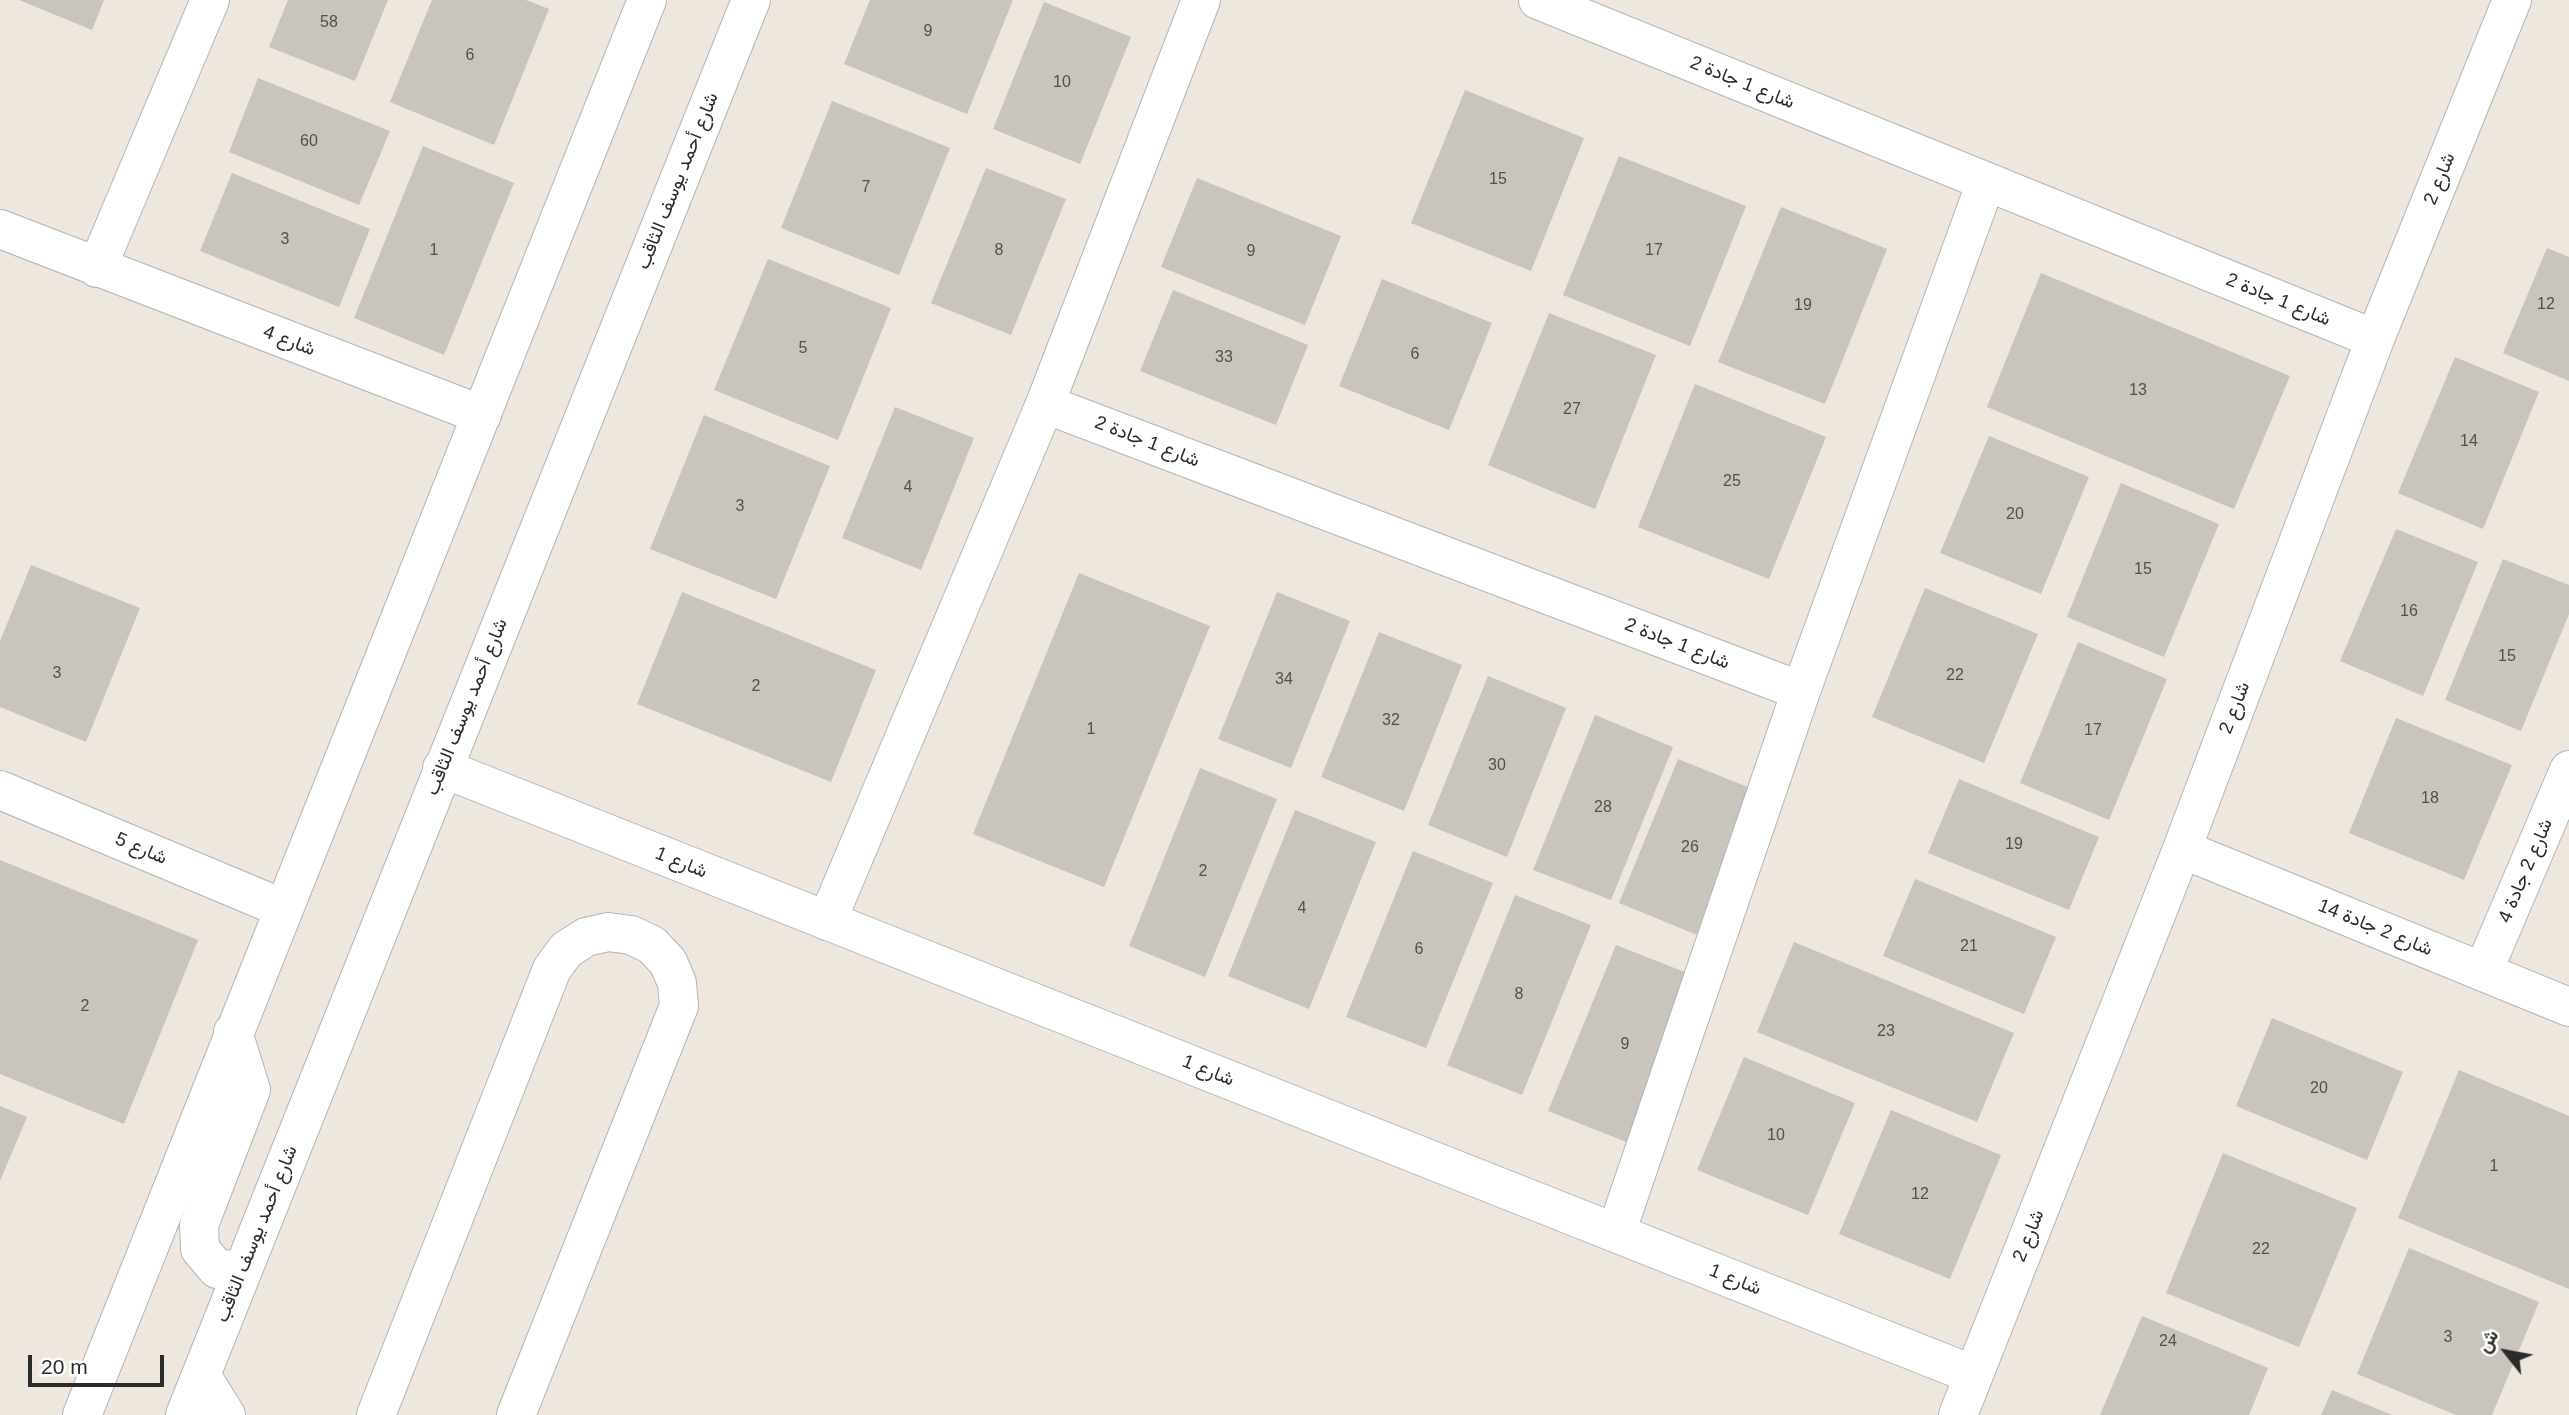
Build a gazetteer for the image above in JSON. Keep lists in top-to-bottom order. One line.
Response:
{"streets":{"street":["شارع 1 جادة 2","شارع 2","شارع أحمد يوسف الثاقب","شارع 4","شارع 5","شارع 1","شارع 2 جادة 4","شارع 2 جادة 14"]},"crossings":[["شارع 1 جادة 2","شارع 2"],["شارع 2","شارع 1"],["شارع 2","شارع 2 جادة 14"],["شارع أحمد يوسف الثاقب","شارع 1"],["شارع 2 جادة 4","شارع 2 جادة 14"]],"house_numbers":["58","9","6","10","60","15","7","3","1","8","17","9","12","19","5","6","33","13","27","14","25","4","3","20","15","16","15","3","22","34","2","32","1","17","30","18","28","19","26","2","4","21","6","8","2","23","9","20","10","1","12","22","3","24"],"scale_bar":"20 m","north":"top left"}
